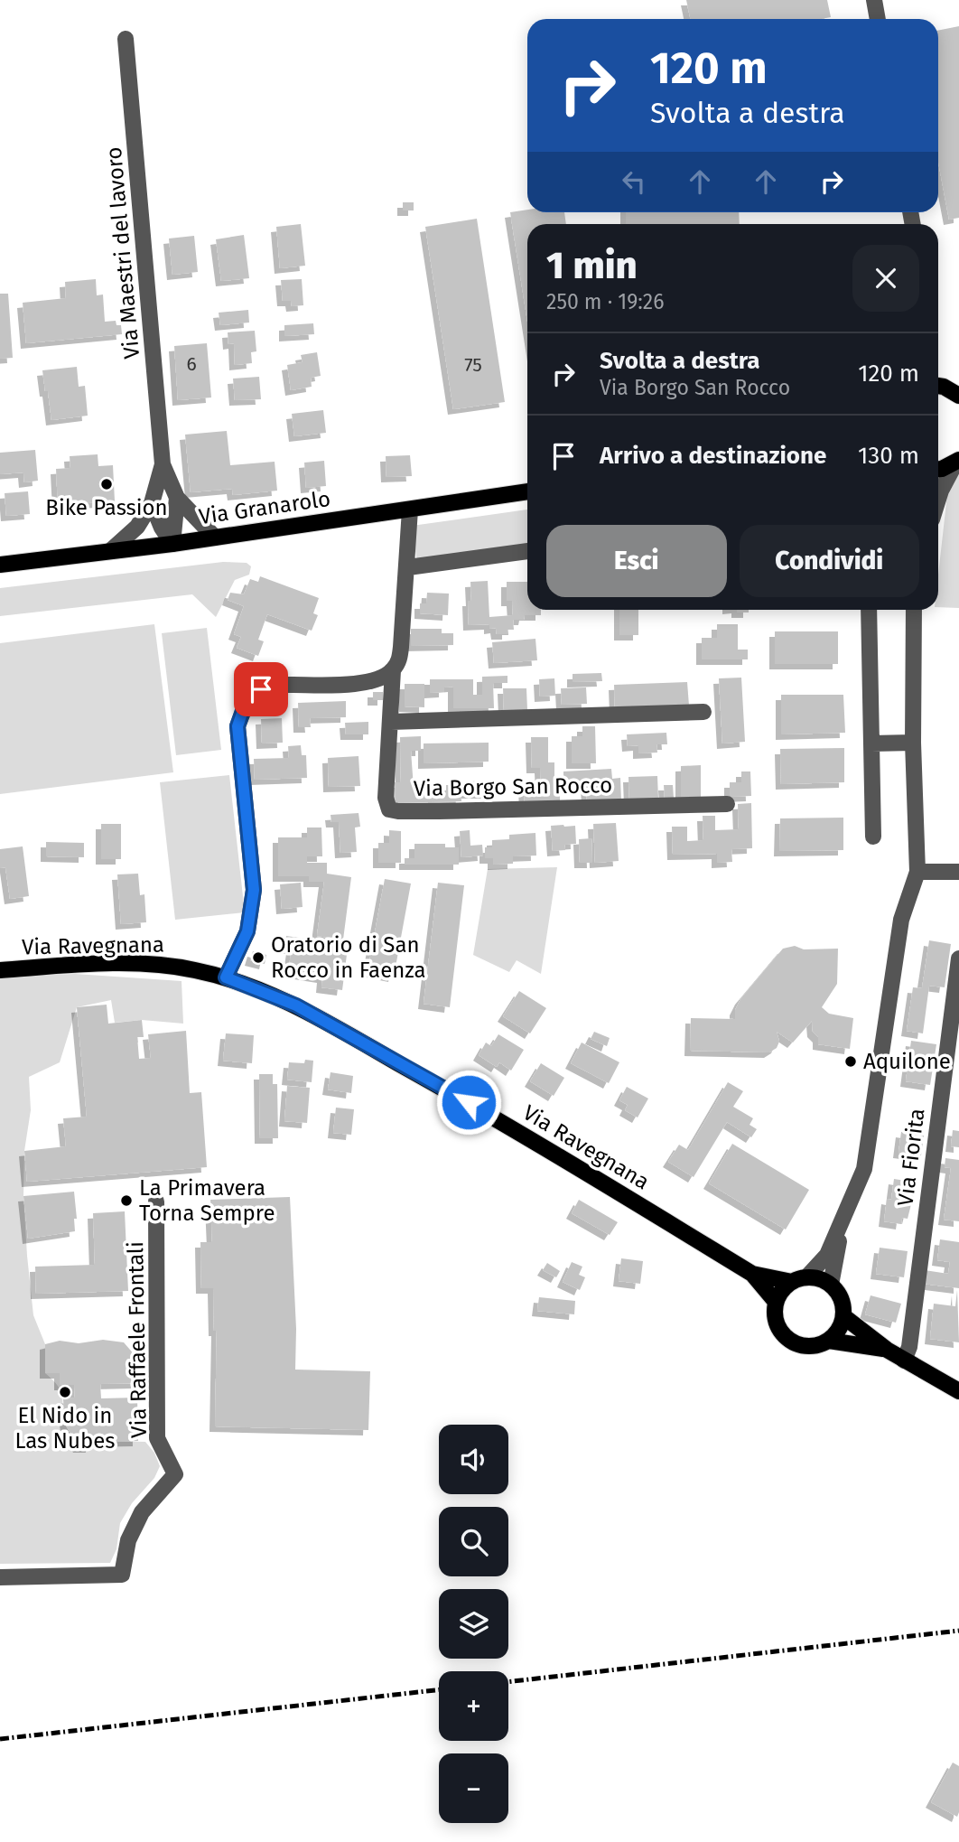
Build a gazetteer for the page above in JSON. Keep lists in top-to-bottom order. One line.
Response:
{"streets":{"main road":["Via Granarolo","Via Ravegnana"],"street":["Via Maestri del lavoro","Via Borgo San Rocco","Via Fiorita","Via Raffaele Frontali"]},"crossings":[["Via Maestri del lavoro","Via Granarolo"],["Via Granarolo","Via Borgo San Rocco"],["Via Ravegnana","Via Fiorita"]],"places":["Bike Passion","Oratorio di San Rocco in Faenza","Aquilone","La Primavera Torna Sempre","El Nido in Las Nubes"],"house_numbers":["6","75"],"page":{"turn":["120 m","Svolta a destra"],"heading":["1 min","250 m · 19:26"],"list":[{"name":"Svolta a destra","note":"Via Borgo San Rocco","value":"120 m"},{"name":"Arrivo a destinazione","value":"130 m"}],"buttons":["Esci","Condividi"],"map_buttons":["+","−"]}}
